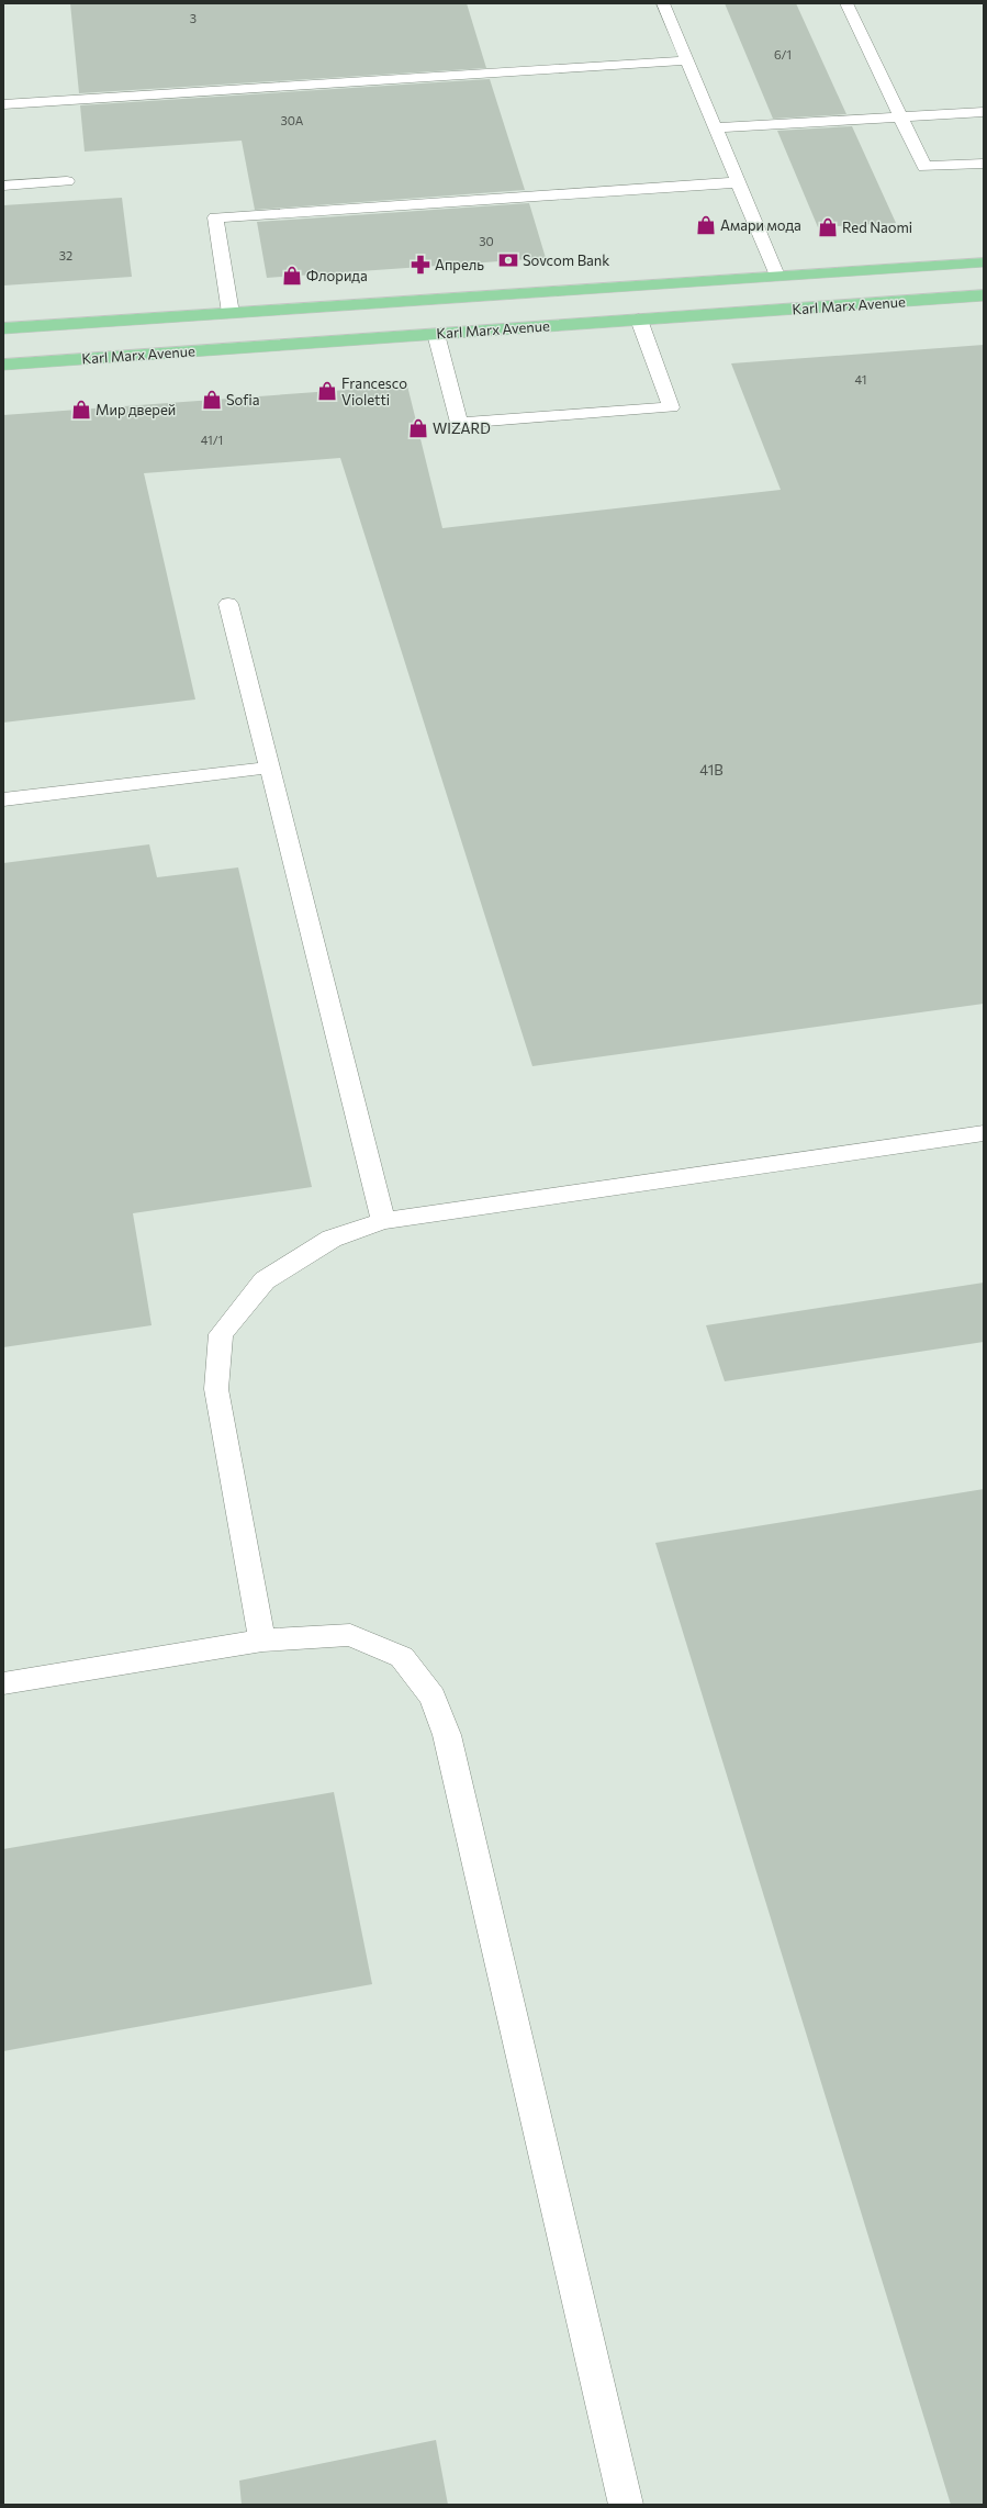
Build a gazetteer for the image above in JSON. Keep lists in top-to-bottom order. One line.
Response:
{"streets":{"main road":["Karl Marx Avenue"]},"places":{"shop":["Амари мода","Red Naomi","Флорида","Francesco Violetti","Sofia","Мир дверей","WIZARD"],"bank":["Sovcom Bank"],"pharmacy":["Апрель"]},"house_numbers":["3","6/1","30А","30","32","41","41/1","41В"]}
